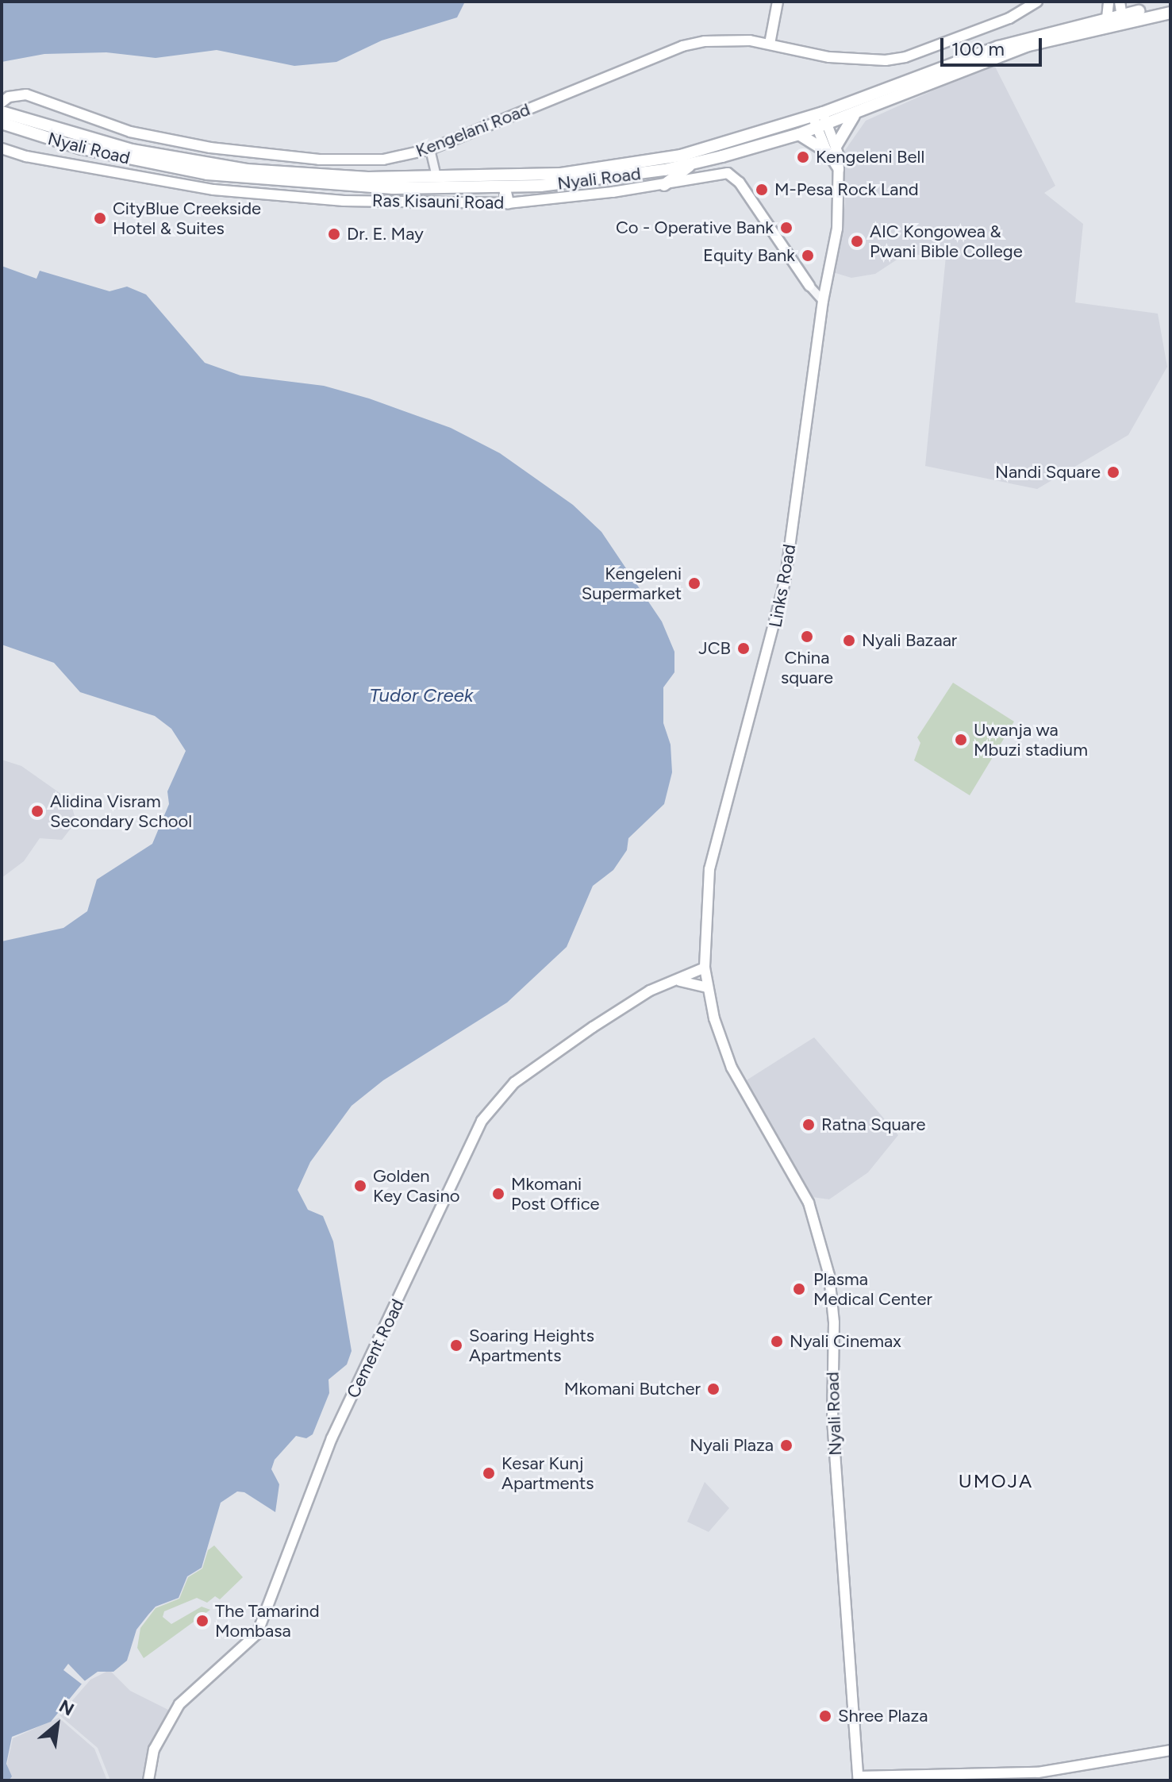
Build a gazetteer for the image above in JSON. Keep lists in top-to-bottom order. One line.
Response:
{"streets":{"highway":["Nyali Road"],"main road":["Kengelani Road","Ras Kisauni Road","Links Road","Cement Road"]},"crossings":[["Nyali Road","Links Road"],["Ras Kisauni Road","Links Road"],["Links Road","Cement Road"]],"districts":["UMOJA"],"water":["Tudor Creek"],"places":["Kengeleni Bell","M-Pesa Rock Land","CityBlue Creekside Hotel & Suites","Co - Operative Bank","Dr. E. May","AIC Kongowea & Pwani Bible College","Equity Bank","Nandi Square","Kengeleni Supermarket","China square","Nyali Bazaar","JCB","Uwanja wa Mbuzi stadium","Alidina Visram Secondary School","Ratna Square","Golden Key Casino","Mkomani Post Office","Plasma Medical Center","Nyali Cinemax","Soaring Heights Apartments","Mkomani Butcher","Nyali Plaza","Kesar Kunj Apartments","The Tamarind Mombasa","Shree Plaza"],"scale_bar":"100 m","north":"top right"}
